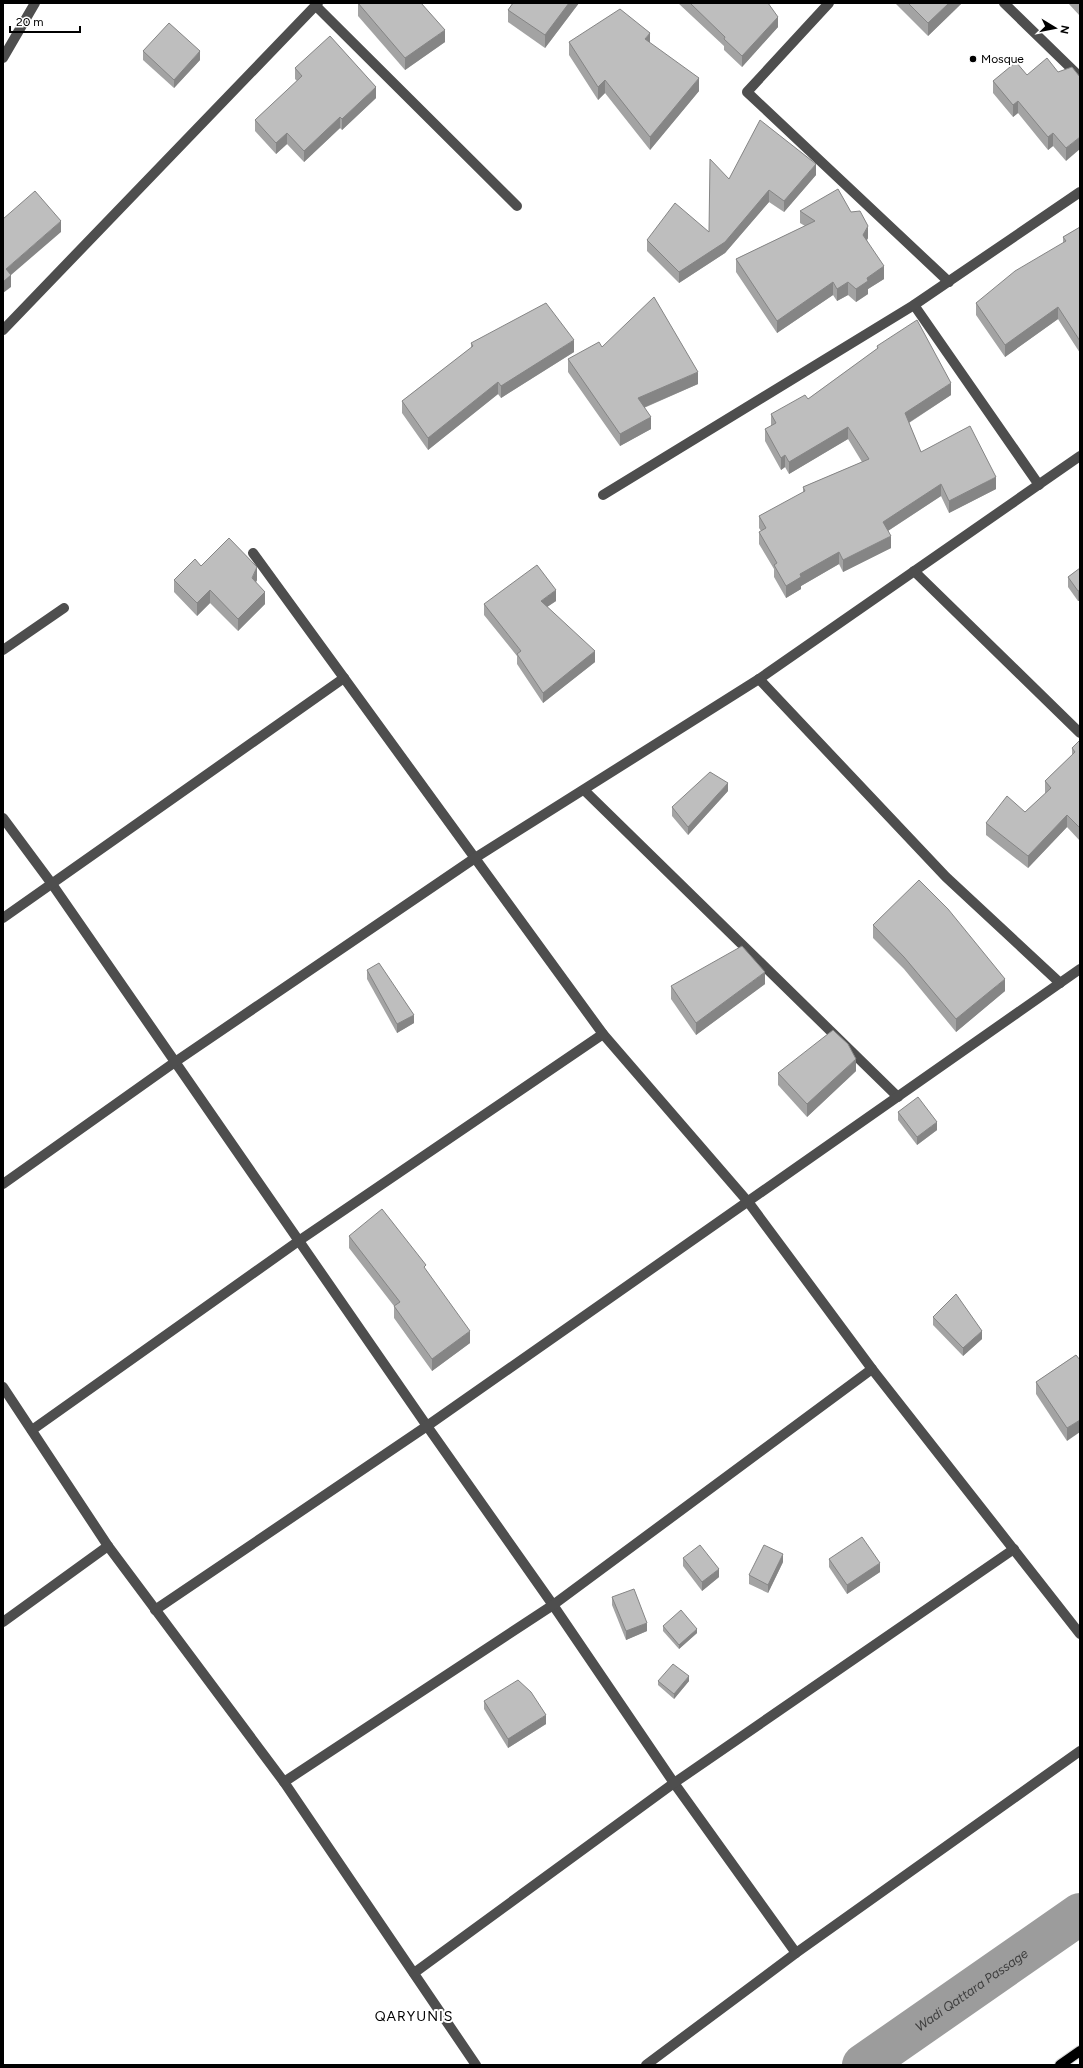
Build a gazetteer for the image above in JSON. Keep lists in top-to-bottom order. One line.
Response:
{"districts":["QARYUNIS"],"water":["Wadi Qattara Passage"],"places":["Mosque"],"scale_bar":"20 m","north":"right"}
